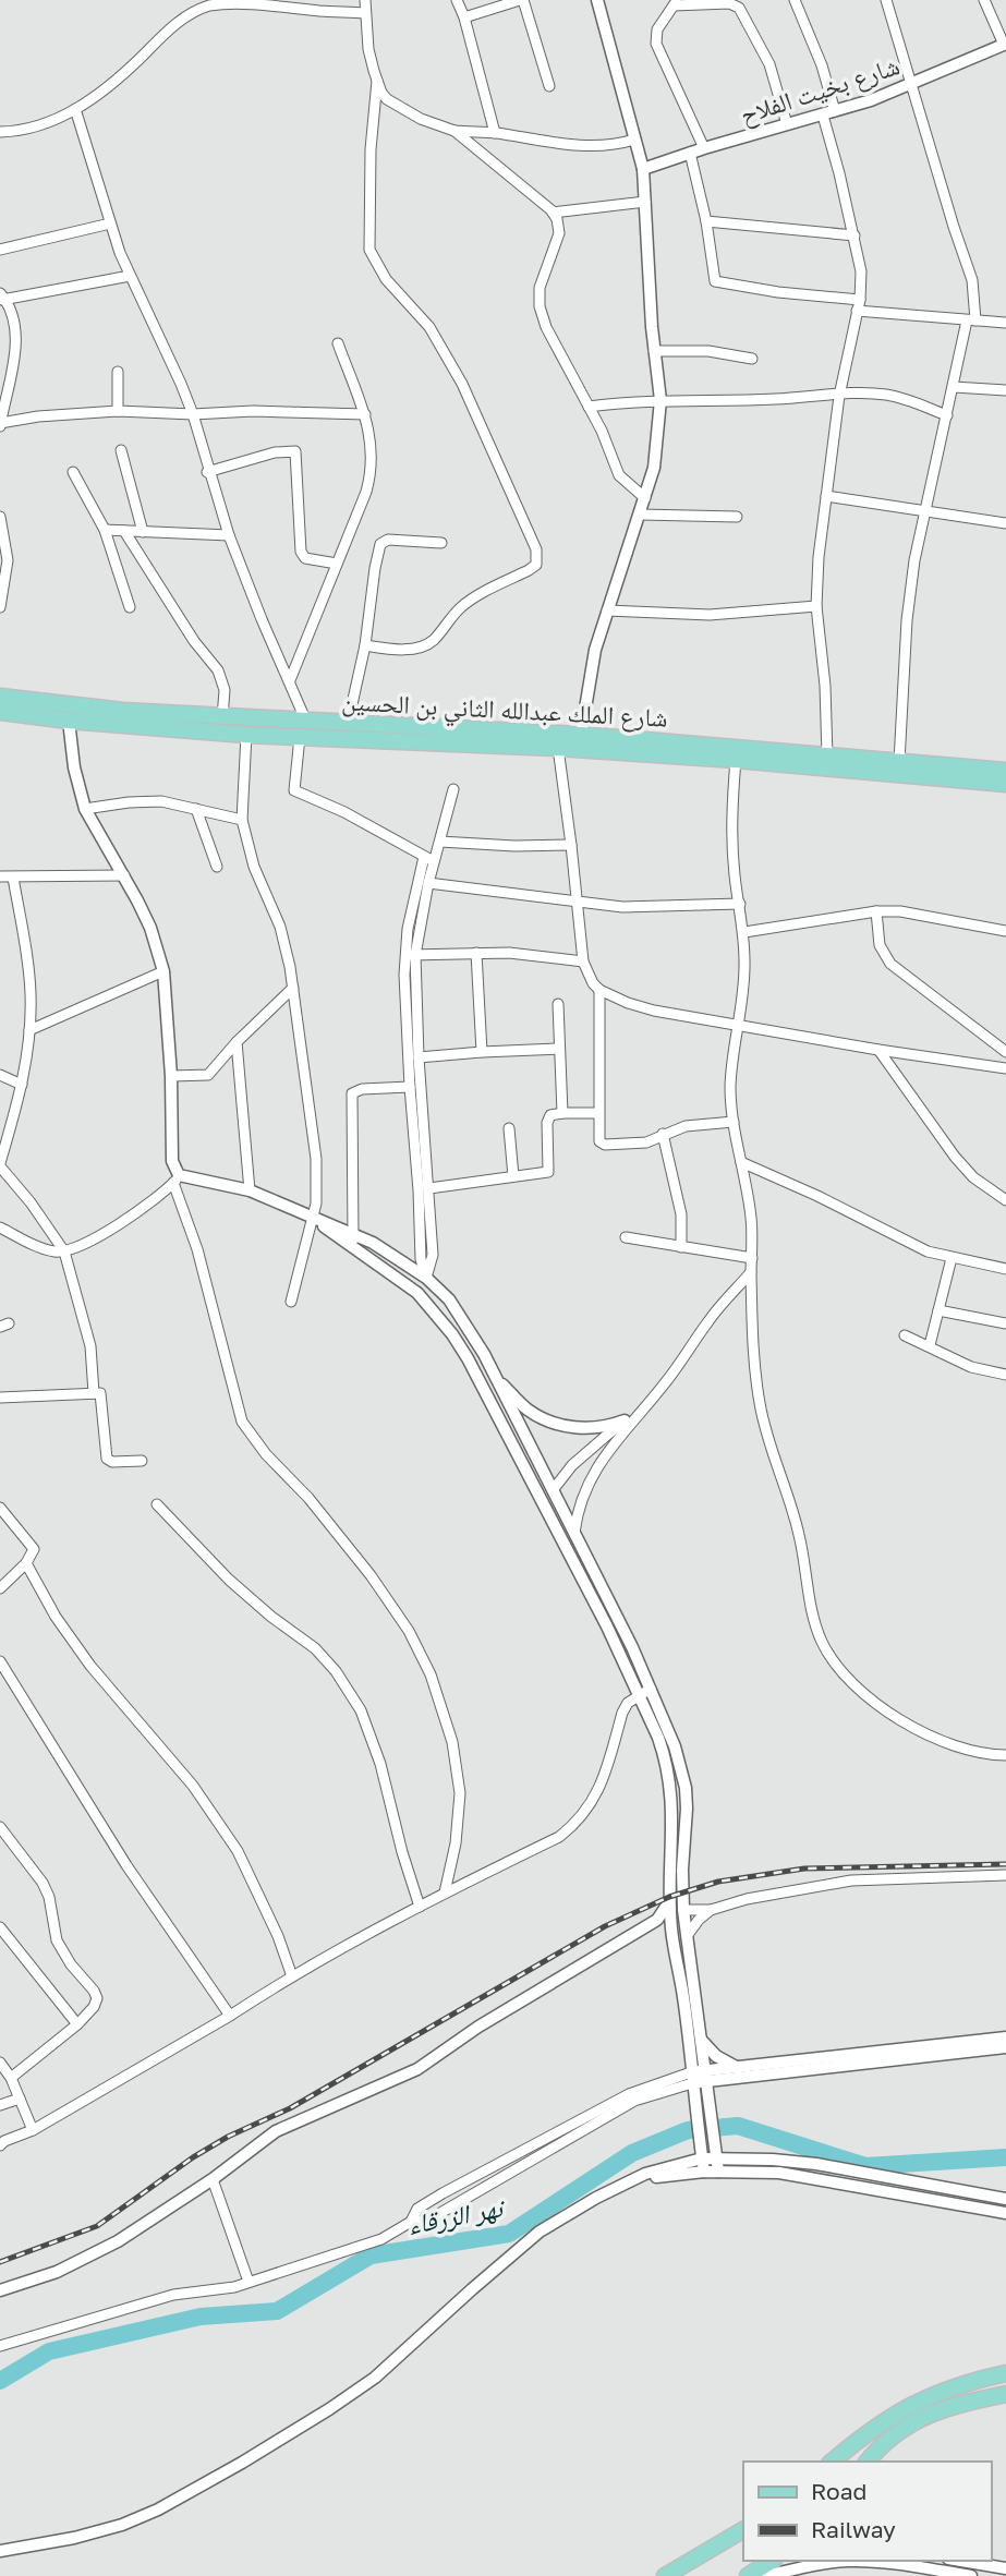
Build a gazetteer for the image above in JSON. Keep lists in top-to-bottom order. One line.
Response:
{"streets":{"main road":["شارع الملك عبدالله الثاني بن الحسين"],"street":["شارع بخيت الفلاح"]},"water":["نهر الزرقاء"],"legend":["Road","Railway"]}
